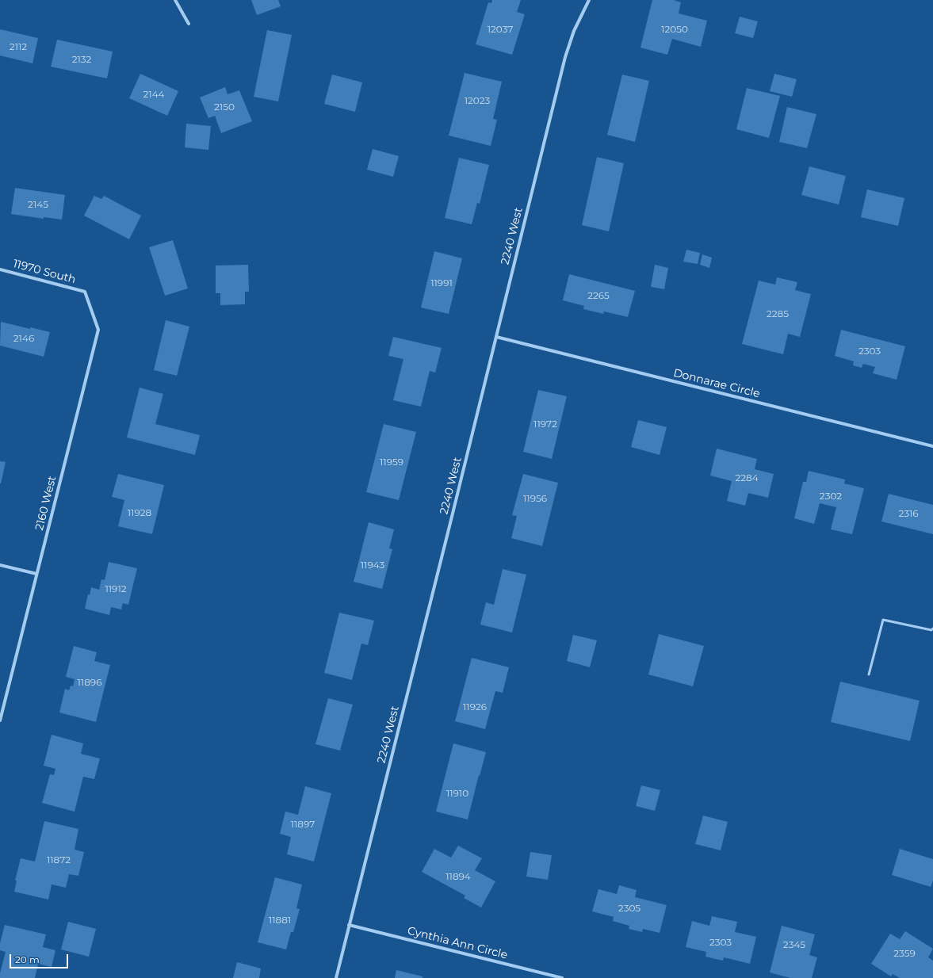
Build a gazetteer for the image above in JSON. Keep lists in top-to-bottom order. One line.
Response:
{"streets":{"street":["2240 West","11970 South","Donnarae Circle","2160 West","Cynthia Ann Circle"]},"crossings":[["2240 West","Donnarae Circle"],["2240 West","Cynthia Ann Circle"],["11970 South","2160 West"]],"house_numbers":["12037","12050","2112","2132","2144","12023","2150","2145","11991","2265","2285","2146","2303","11972","11959","2284","2302","11956","11928","2316","11943","11912","11896","11926","11910","11897","11872","11894","2305","11881","2303","2345","2359"],"scale_bar":"20 m"}
